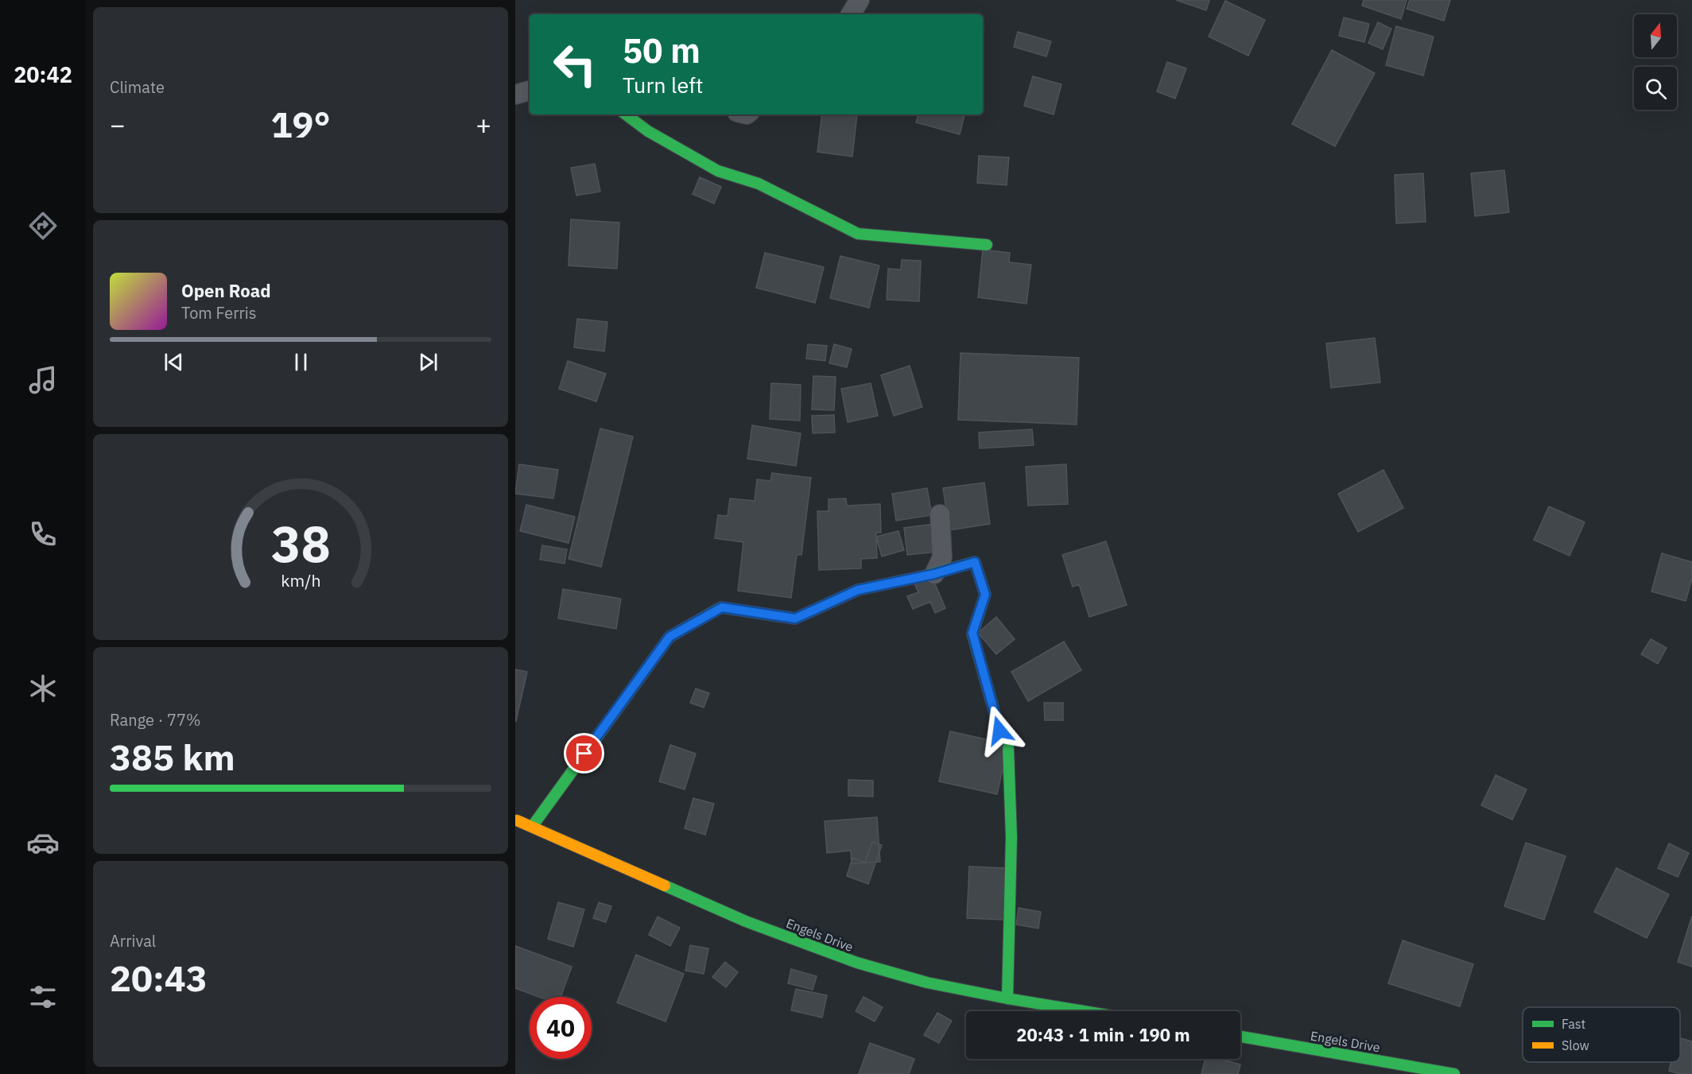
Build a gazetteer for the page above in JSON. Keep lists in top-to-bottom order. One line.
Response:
{"streets":{"street":["Engels Drive"]},"legend":["Fast","Slow"],"north":"top","page":{"tabs":"20:42","tile":["Climate",["Range · 77%","385 km"],["Arrival","20:43"]],"turn":["50 m","Turn left"],"heat":["−","19°","+"],"song":["Open Road","Tom Ferris"],"limit":"40","trip":"20:43 · 1 min · 190 m","gauge":["38","km/h"]}}
